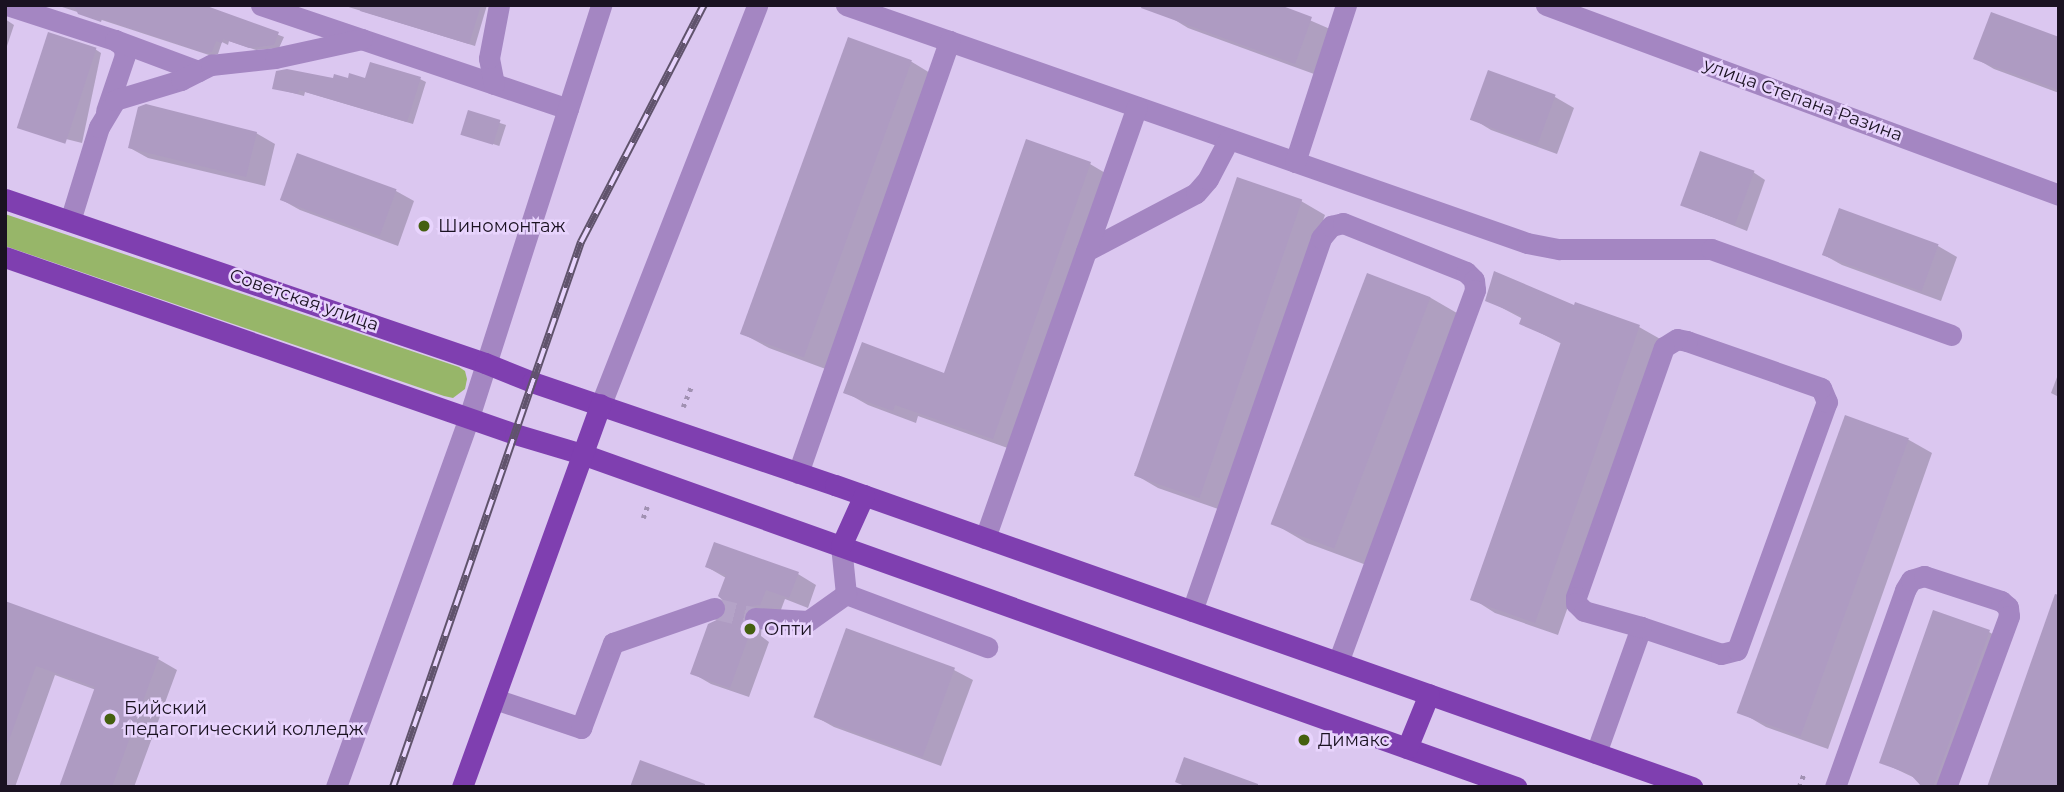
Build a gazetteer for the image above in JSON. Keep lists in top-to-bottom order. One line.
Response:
{"streets":{"main road":["Советская улица"],"street":["улица Степана Разина"]},"places":["Шиномонтаж","Опти","Бийский педагогический колледж","Димакс"]}
